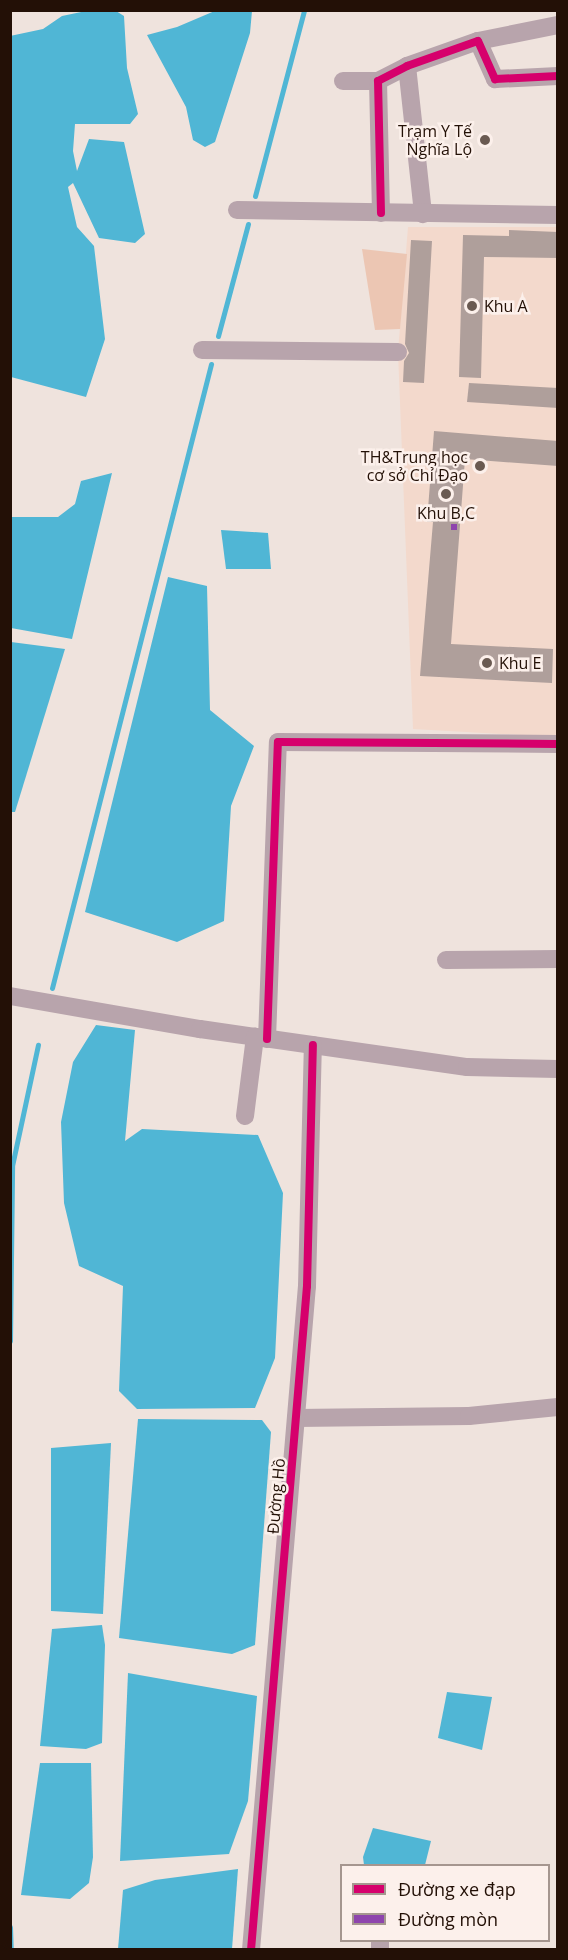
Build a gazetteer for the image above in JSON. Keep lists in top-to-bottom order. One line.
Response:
{"streets":{"street":["Đường Hồ"]},"places":["Trạm Y Tế Nghĩa Lộ","Khu A","TH&Trung học cơ sở Chỉ Đạo","Khu B,C","Khu E"],"legend":["Đường xe đạp","Đường mòn"]}
